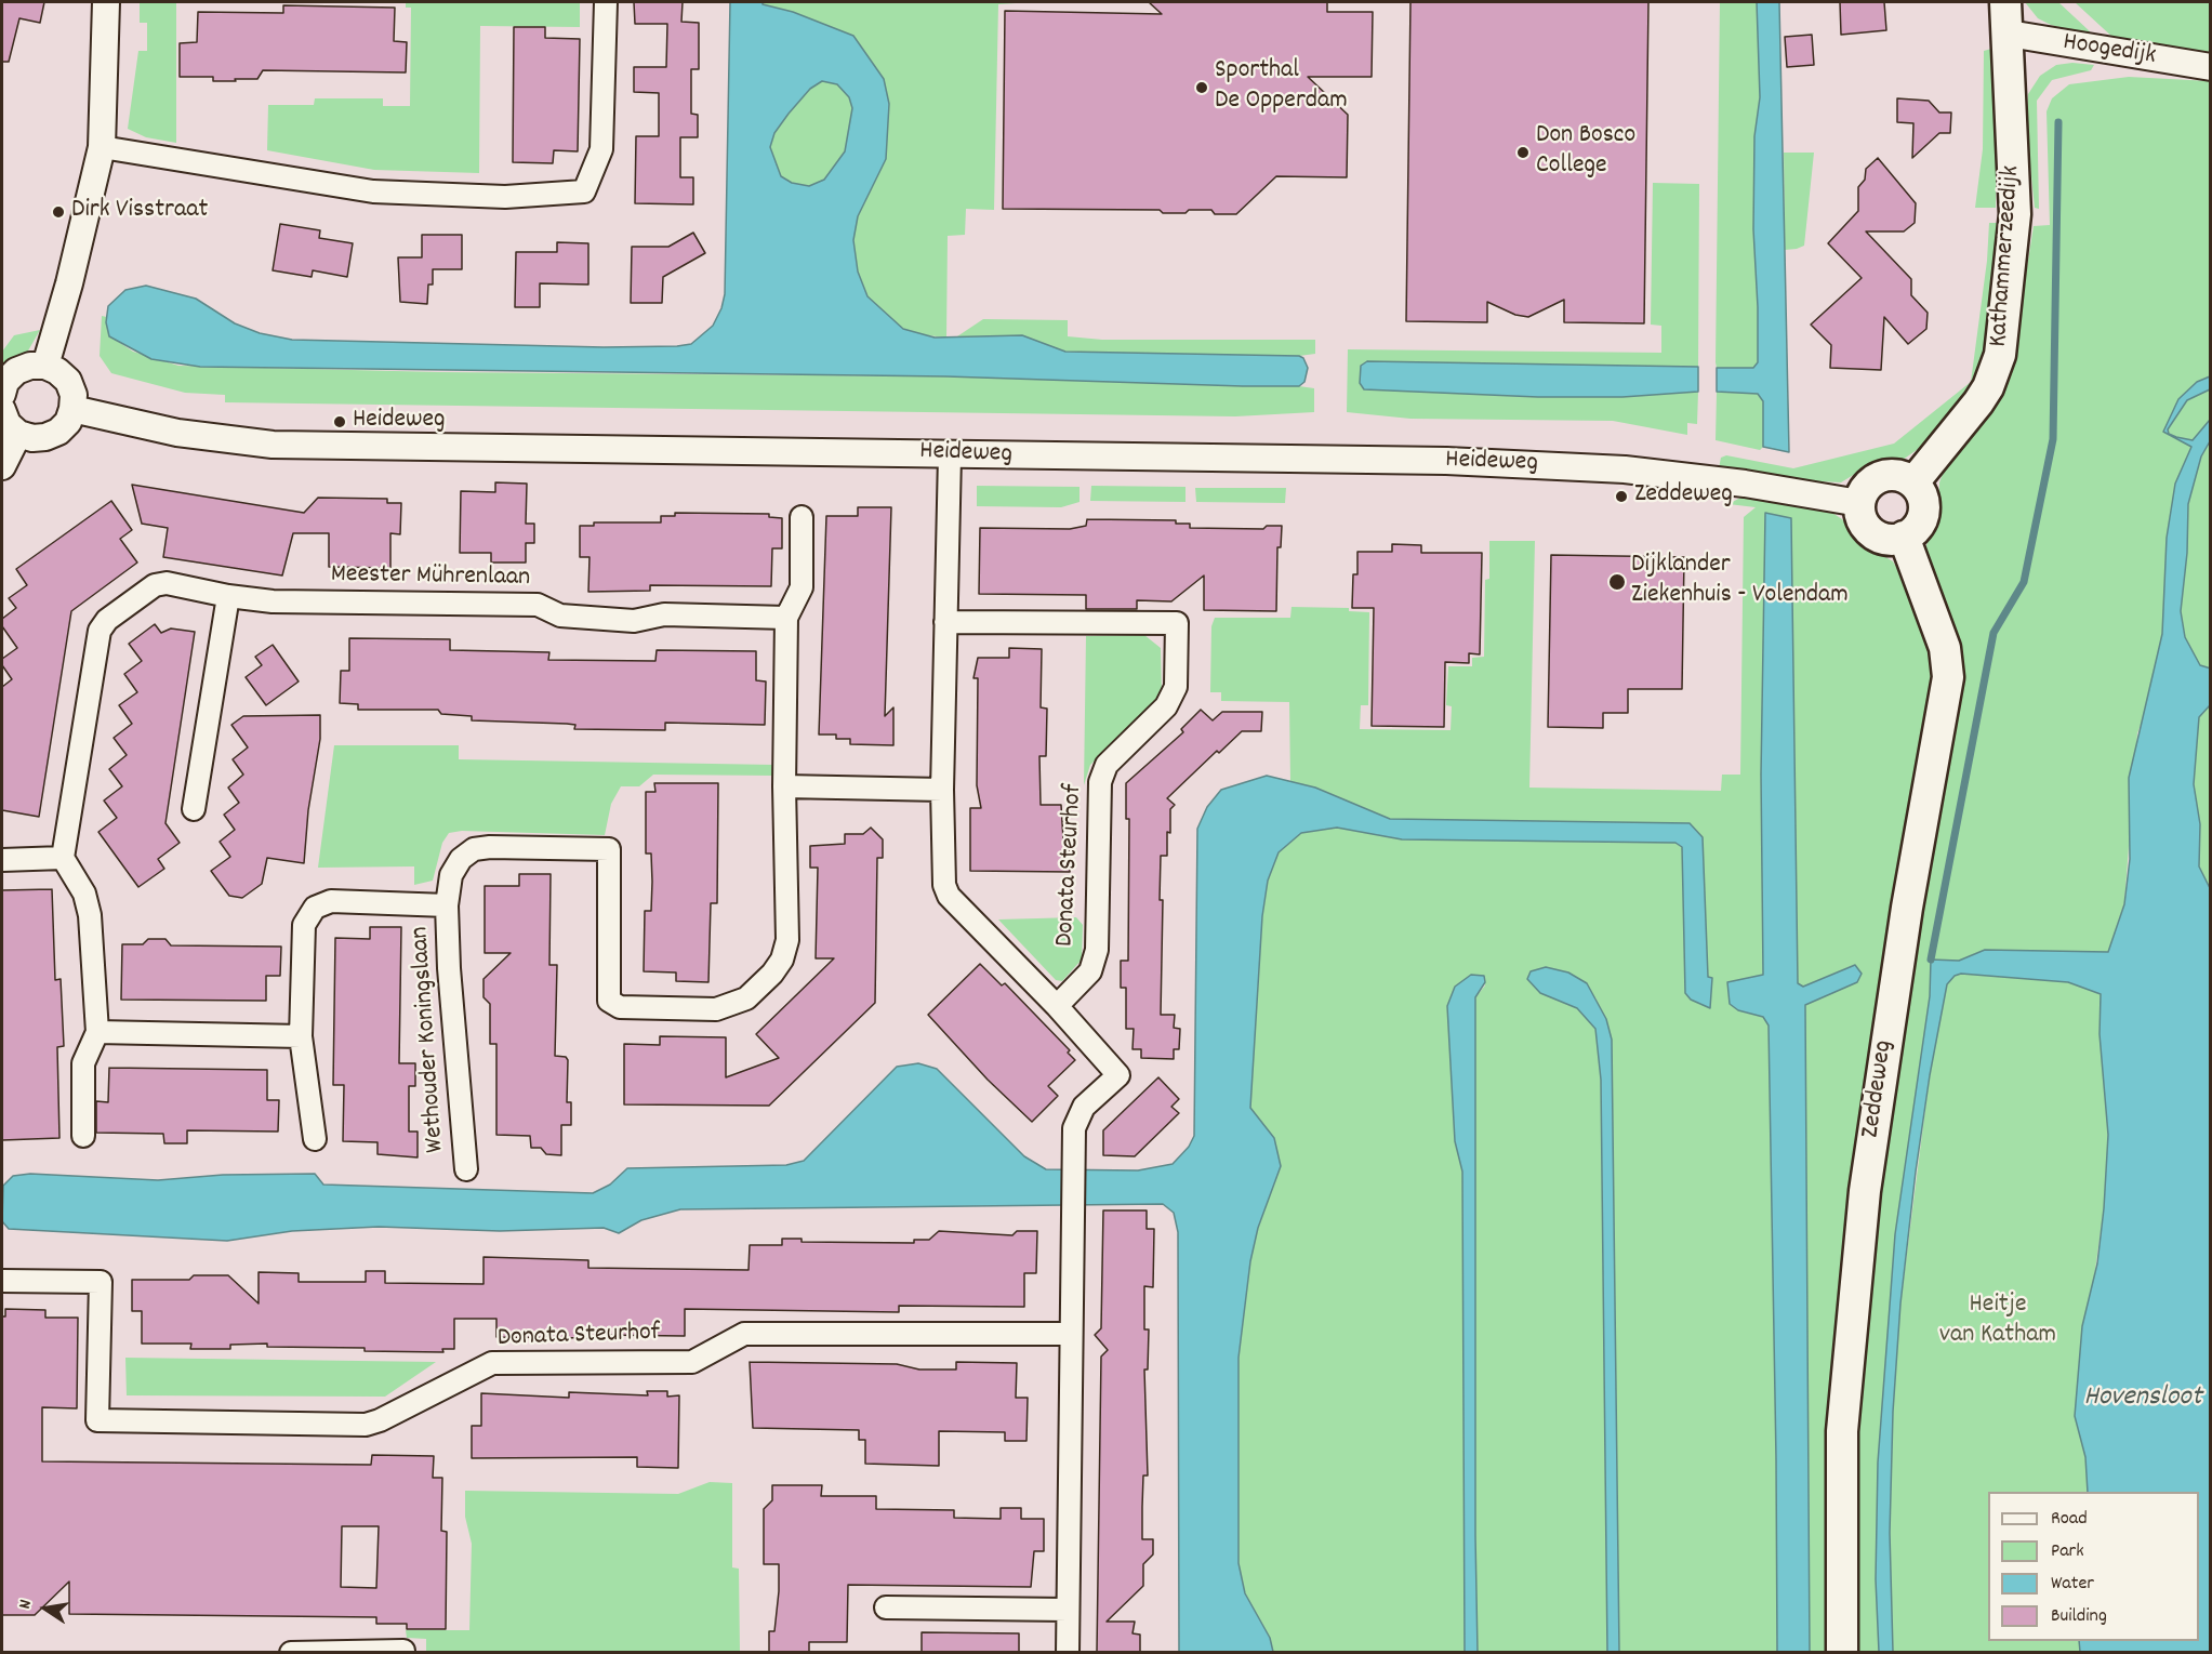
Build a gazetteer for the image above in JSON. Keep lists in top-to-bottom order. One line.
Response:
{"streets":{"main road":["Kathammerzeedijk","Zeddeweg"],"street":["Hoogedijk","Heideweg","Meester Mührenlaan","Donata Steurhof","Wethouder Koningslaan"]},"crossings":[["Hoogedijk","Kathammerzeedijk"],["Kathammerzeedijk","Heideweg"],["Kathammerzeedijk","Zeddeweg"],["Heideweg","Donata Steurhof"],["Heideweg","Zeddeweg"]],"water":["Hovensloot"],"parks":["Heitje van Katham"],"places":["Sporthal De Opperdam","Don Bosco College","Dirk Visstraat","Heideweg","Zeddeweg","Dijklander Ziekenhuis - Volendam"],"legend":["Road","Park","Water","Building"],"north":"left"}
